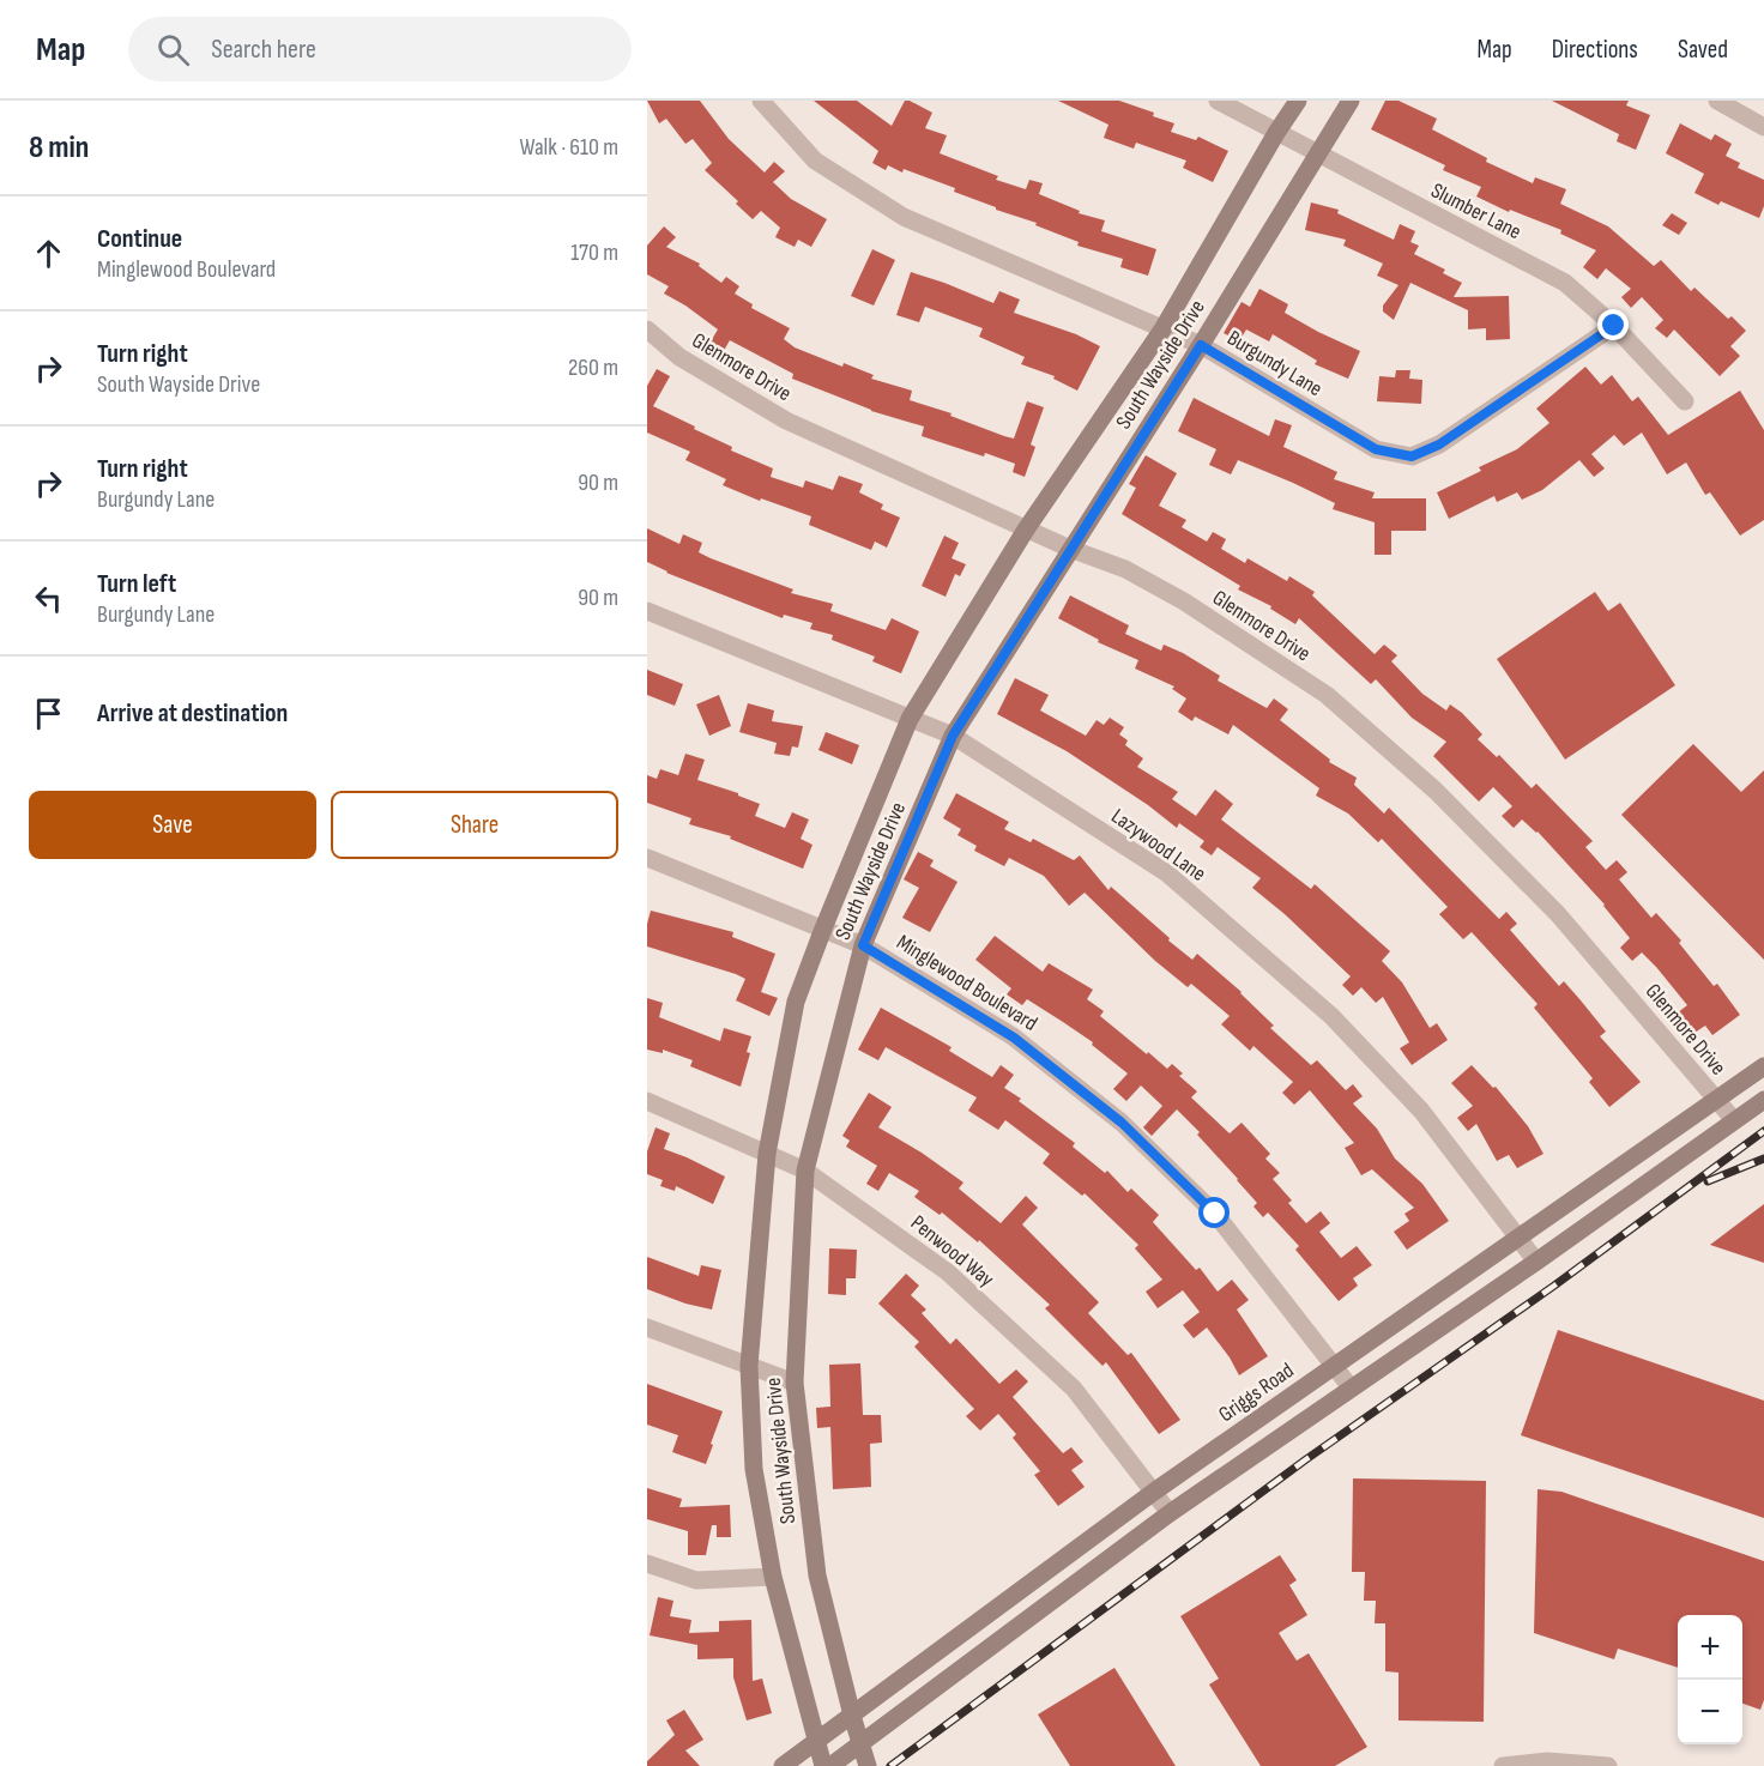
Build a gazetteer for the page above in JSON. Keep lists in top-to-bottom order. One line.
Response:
{"streets":{"main road":["South Wayside Drive","Griggs Road"],"street":["Slumber Lane","Burgundy Lane","Glenmore Drive","Lazywood Lane","Minglewood Boulevard","Penwood Way"]},"crossings":[["Slumber Lane","Burgundy Lane"],["Slumber Lane","South Wayside Drive"],["Burgundy Lane","South Wayside Drive"],["South Wayside Drive","Glenmore Drive"],["South Wayside Drive","Lazywood Lane"],["South Wayside Drive","Minglewood Boulevard"],["South Wayside Drive","Penwood Way"],["South Wayside Drive","Griggs Road"],["Glenmore Drive","Griggs Road"],["Lazywood Lane","Griggs Road"],["Minglewood Boulevard","Griggs Road"],["Penwood Way","Griggs Road"]],"page":{"header":"Map","search":"Search here","nav":["Map","Directions","Saved"],"heading":["8 min","Walk · 610 m"],"list":[["Continue","Minglewood Boulevard","170 m"],["Turn right","South Wayside Drive","260 m"],["Turn right","Burgundy Lane","90 m"],["Turn left","Burgundy Lane","90 m"],"Arrive at destination"],"buttons":["Save","Share"],"map_buttons":["+","−"]}}
